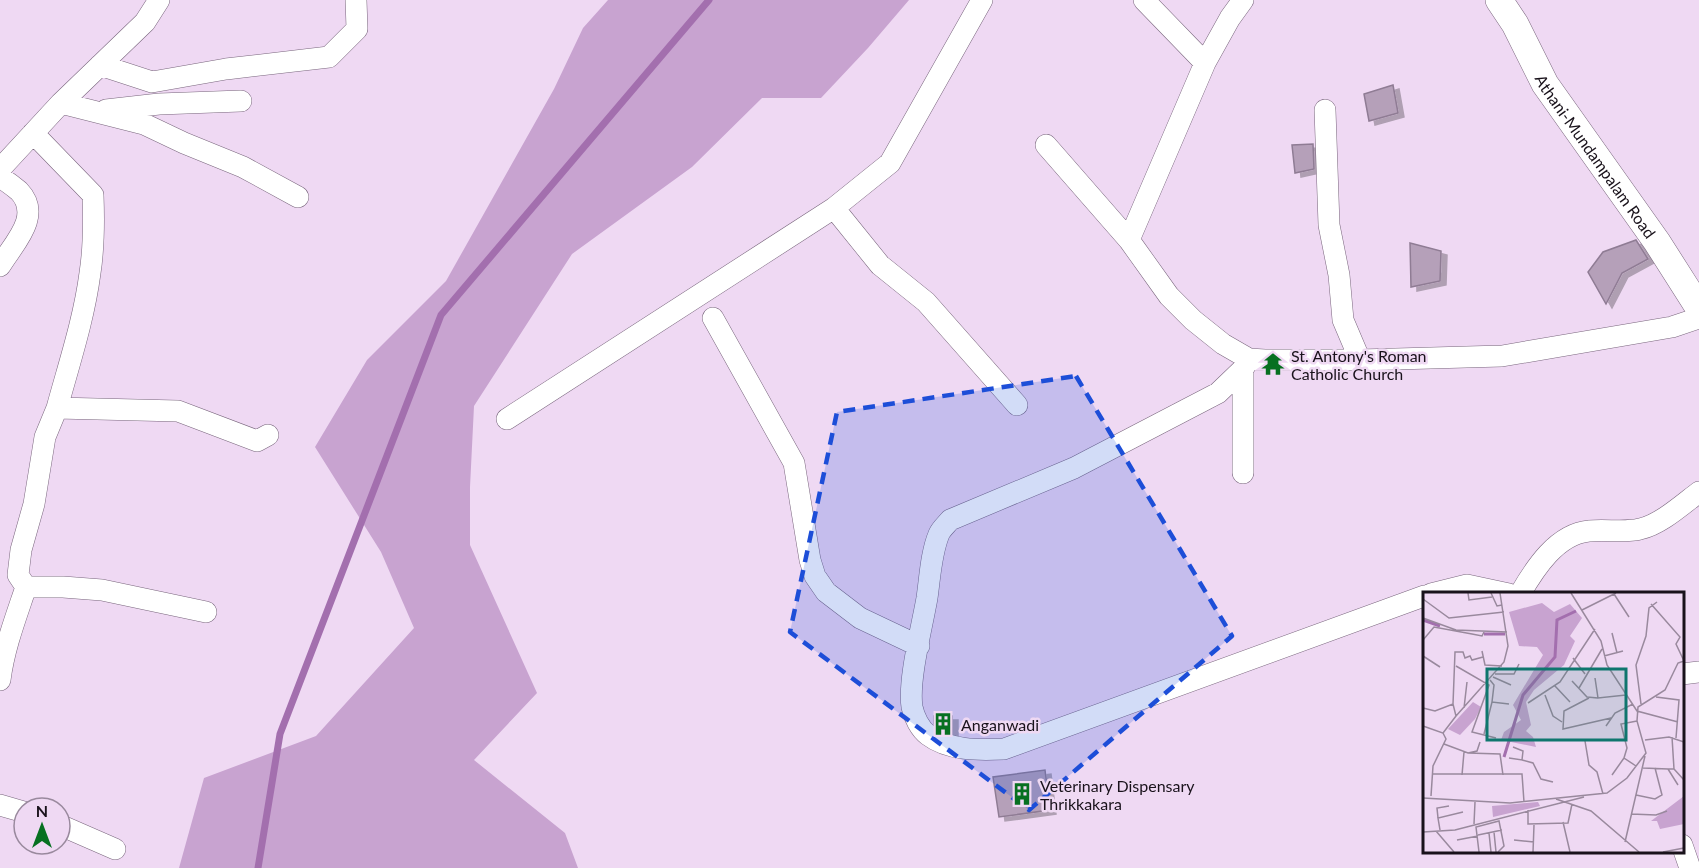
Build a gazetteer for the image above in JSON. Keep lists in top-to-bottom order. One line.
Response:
{"streets":{"street":["Athani-Mundampalam Road"]},"places":{"temple":["St. Antony's Roman Catholic Church"],"building":["Anganwadi","Veterinary Dispensary Thrikkakara"]},"north":"top"}
